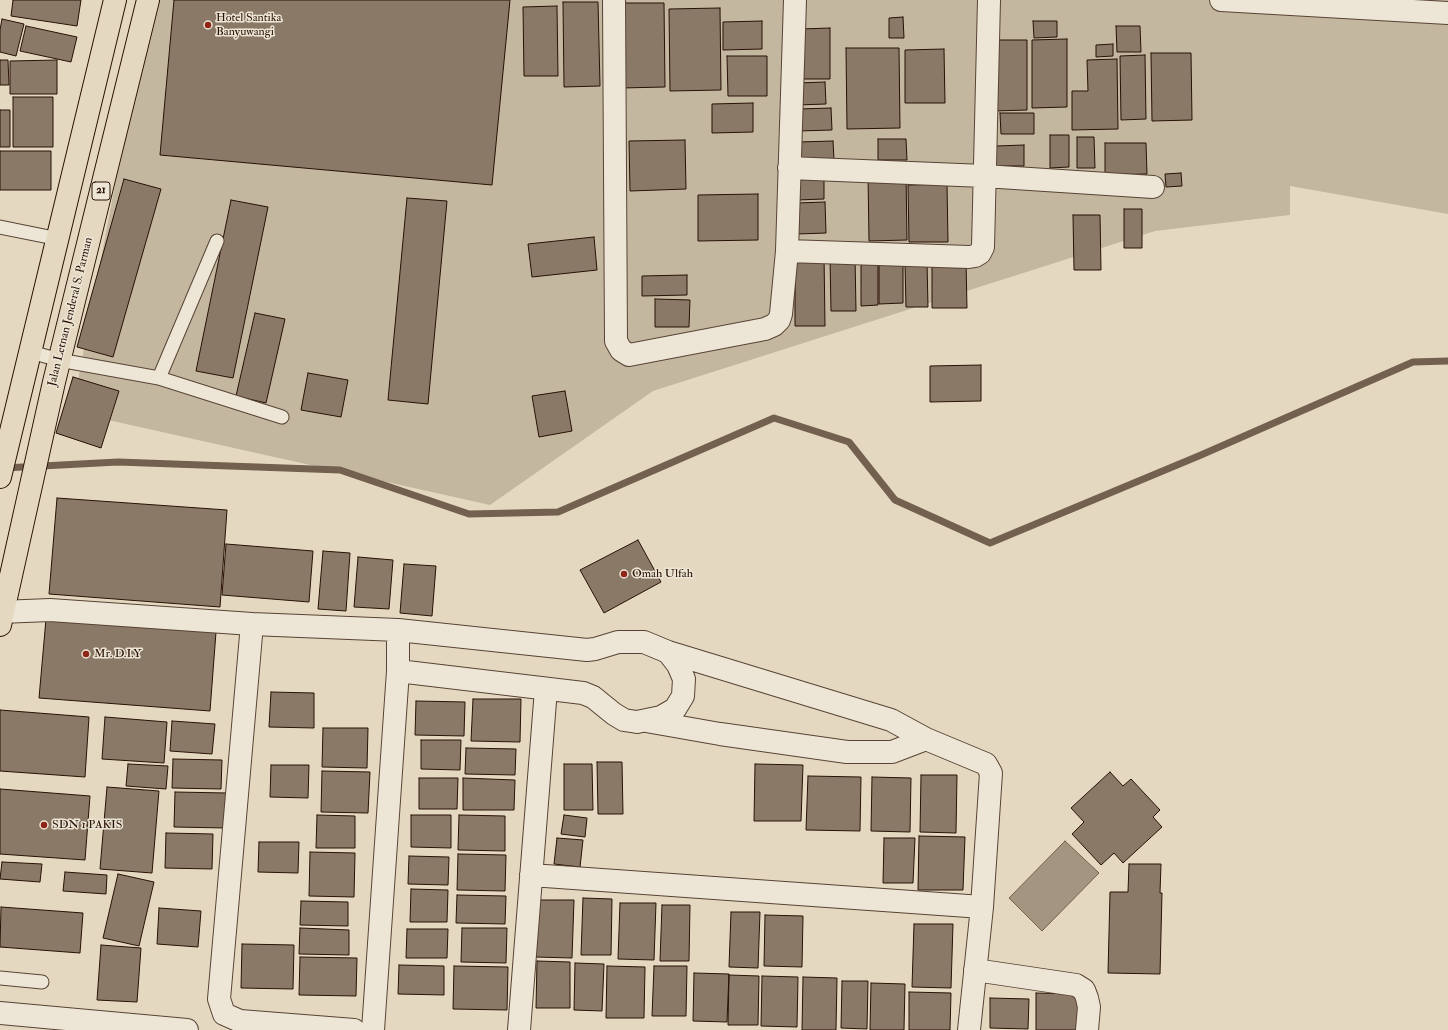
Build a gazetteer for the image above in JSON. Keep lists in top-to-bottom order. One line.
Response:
{"streets":{"highway":["21","Jalan Letnan Jenderal S. Parman"]},"places":["Hotel Santika Banyuwangi","Omah Ulfah","Mr. D.I.Y","SDN 1 PAKIS"]}
